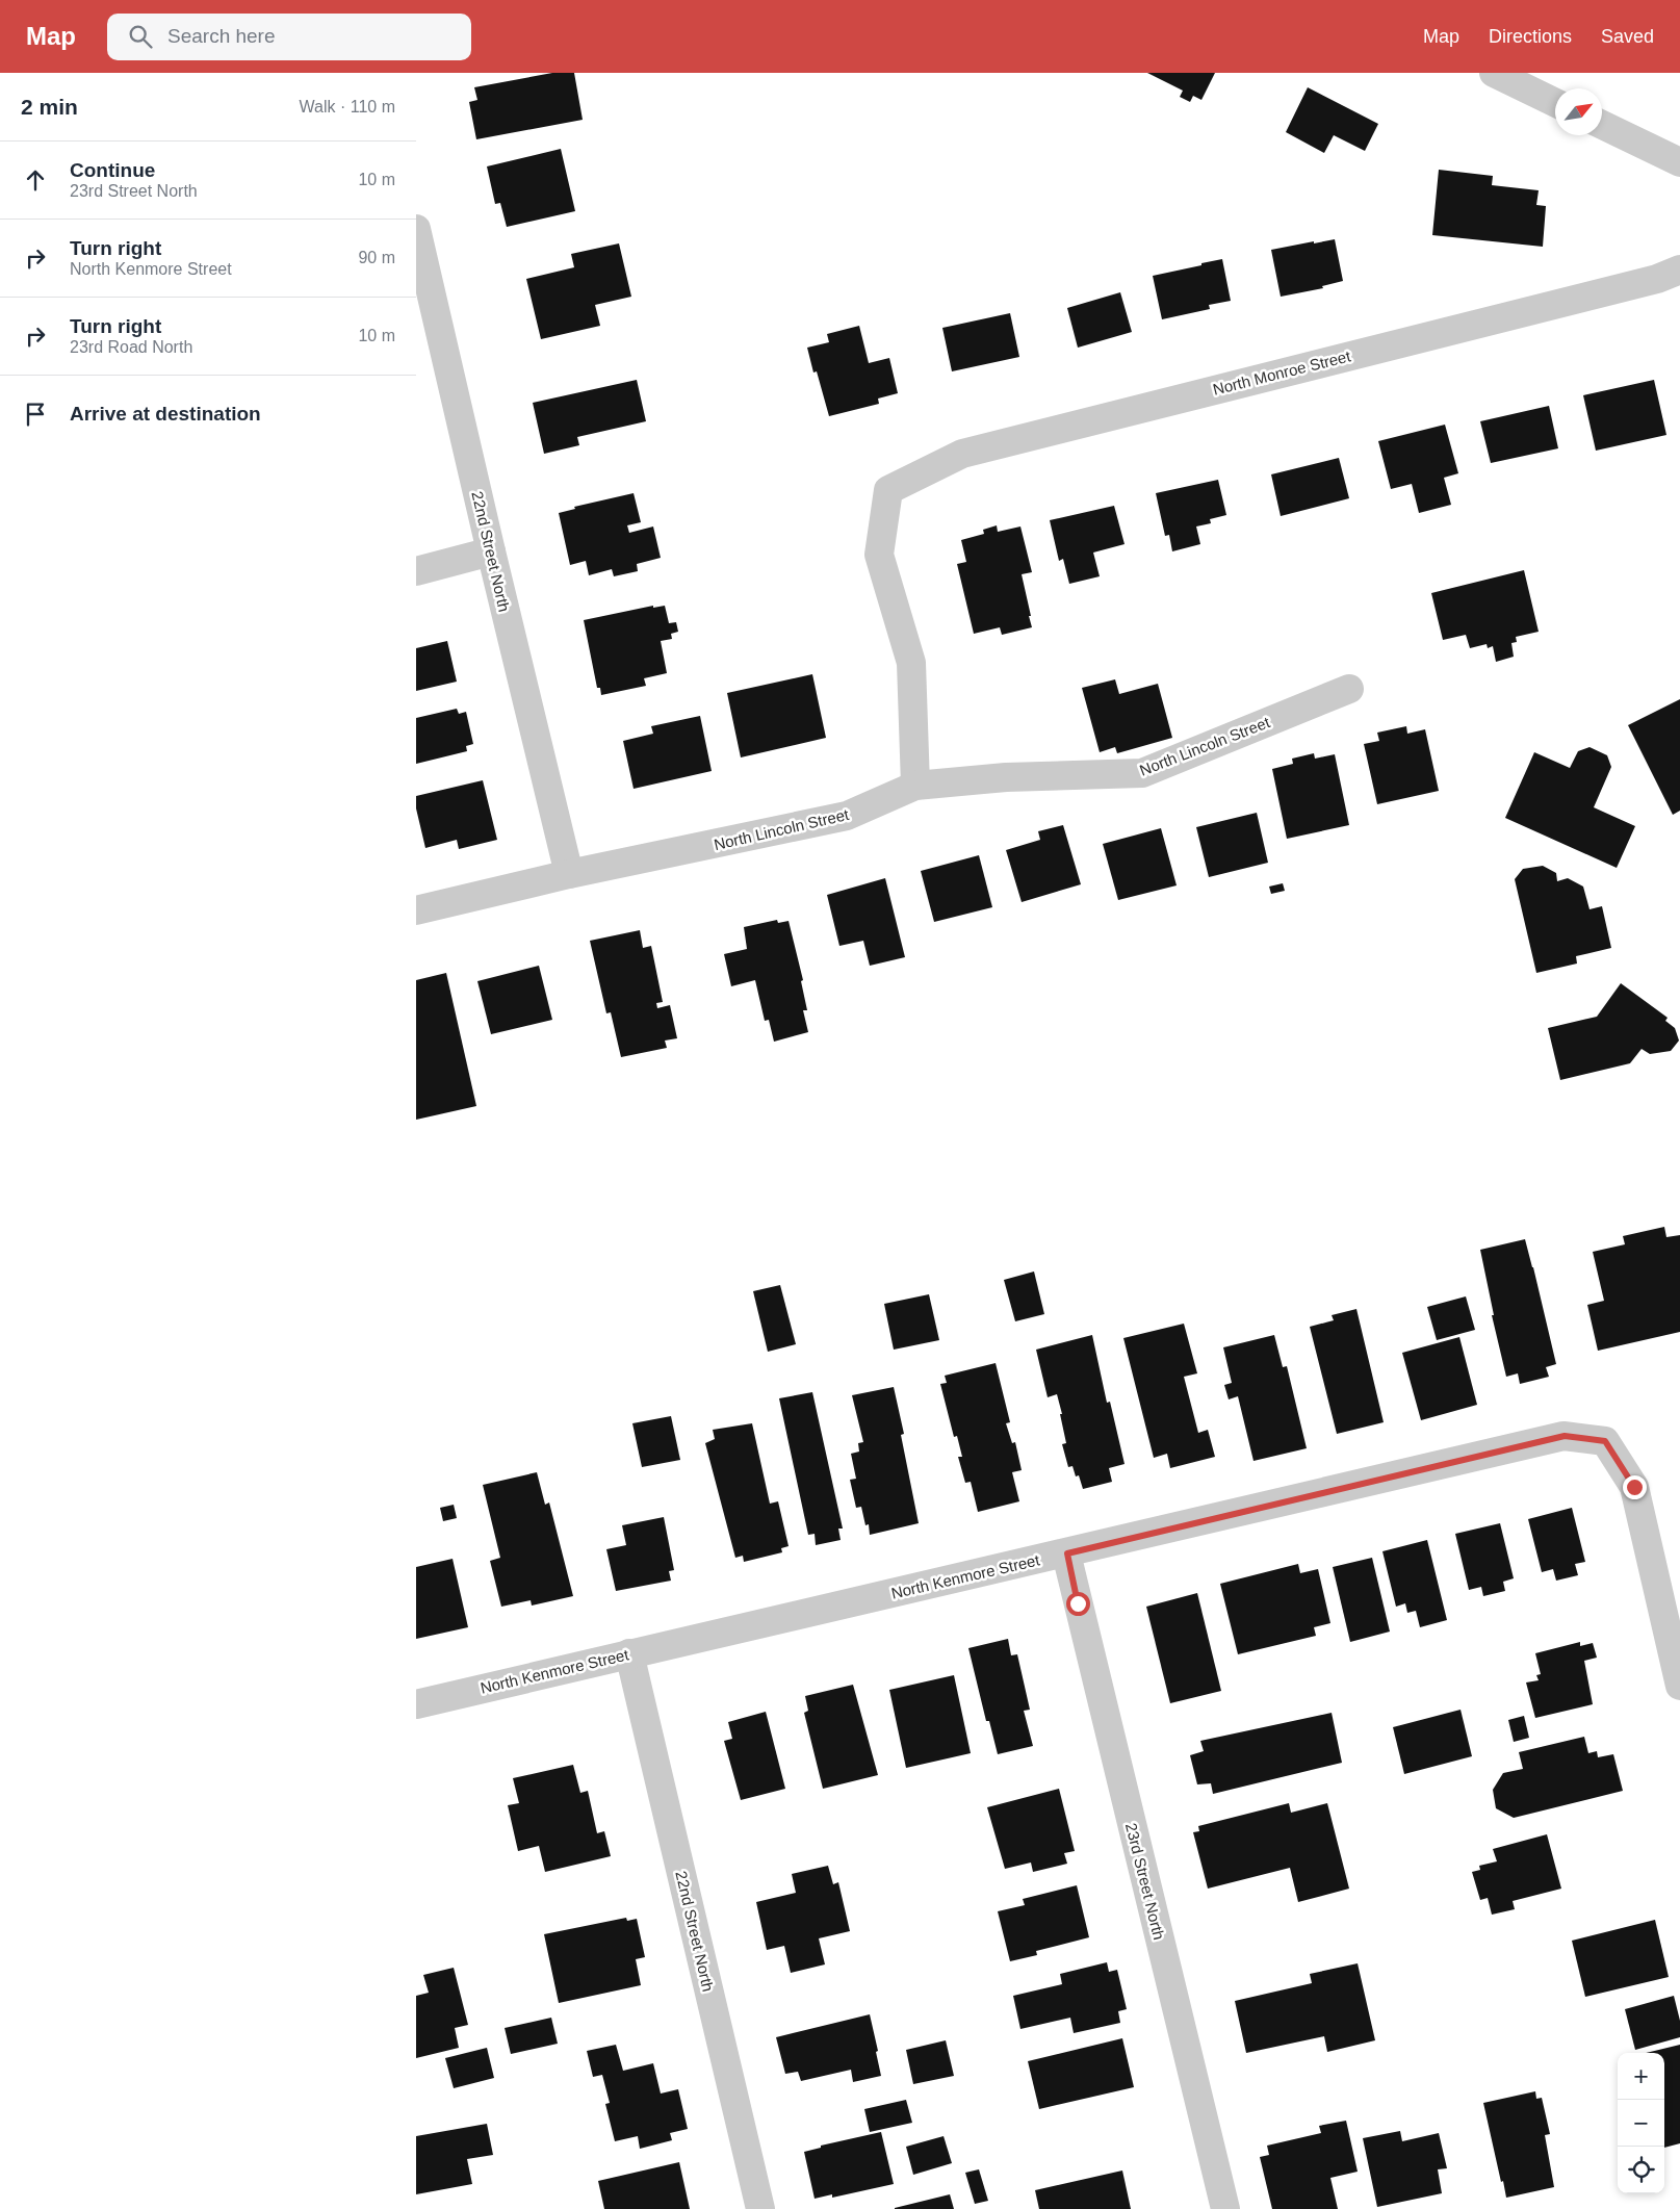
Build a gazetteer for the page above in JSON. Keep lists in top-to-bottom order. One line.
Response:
{"streets":{"street":["North Monroe Street","22nd Street North","North Lincoln Street","North Kenmore Street","23rd Street North"]},"crossings":[["North Monroe Street","North Lincoln Street"],["22nd Street North","North Lincoln Street"],["22nd Street North","North Kenmore Street"],["North Kenmore Street","23rd Street North"]],"north":"top right","page":{"header":"Map","search":"Search here","nav":["Map","Directions","Saved"],"heading":["2 min","Walk · 110 m"],"list":[["Continue","23rd Street North","10 m"],["Turn right","North Kenmore Street","90 m"],["Turn right","23rd Road North","10 m"],"Arrive at destination"],"map_buttons":["+","−"]}}
